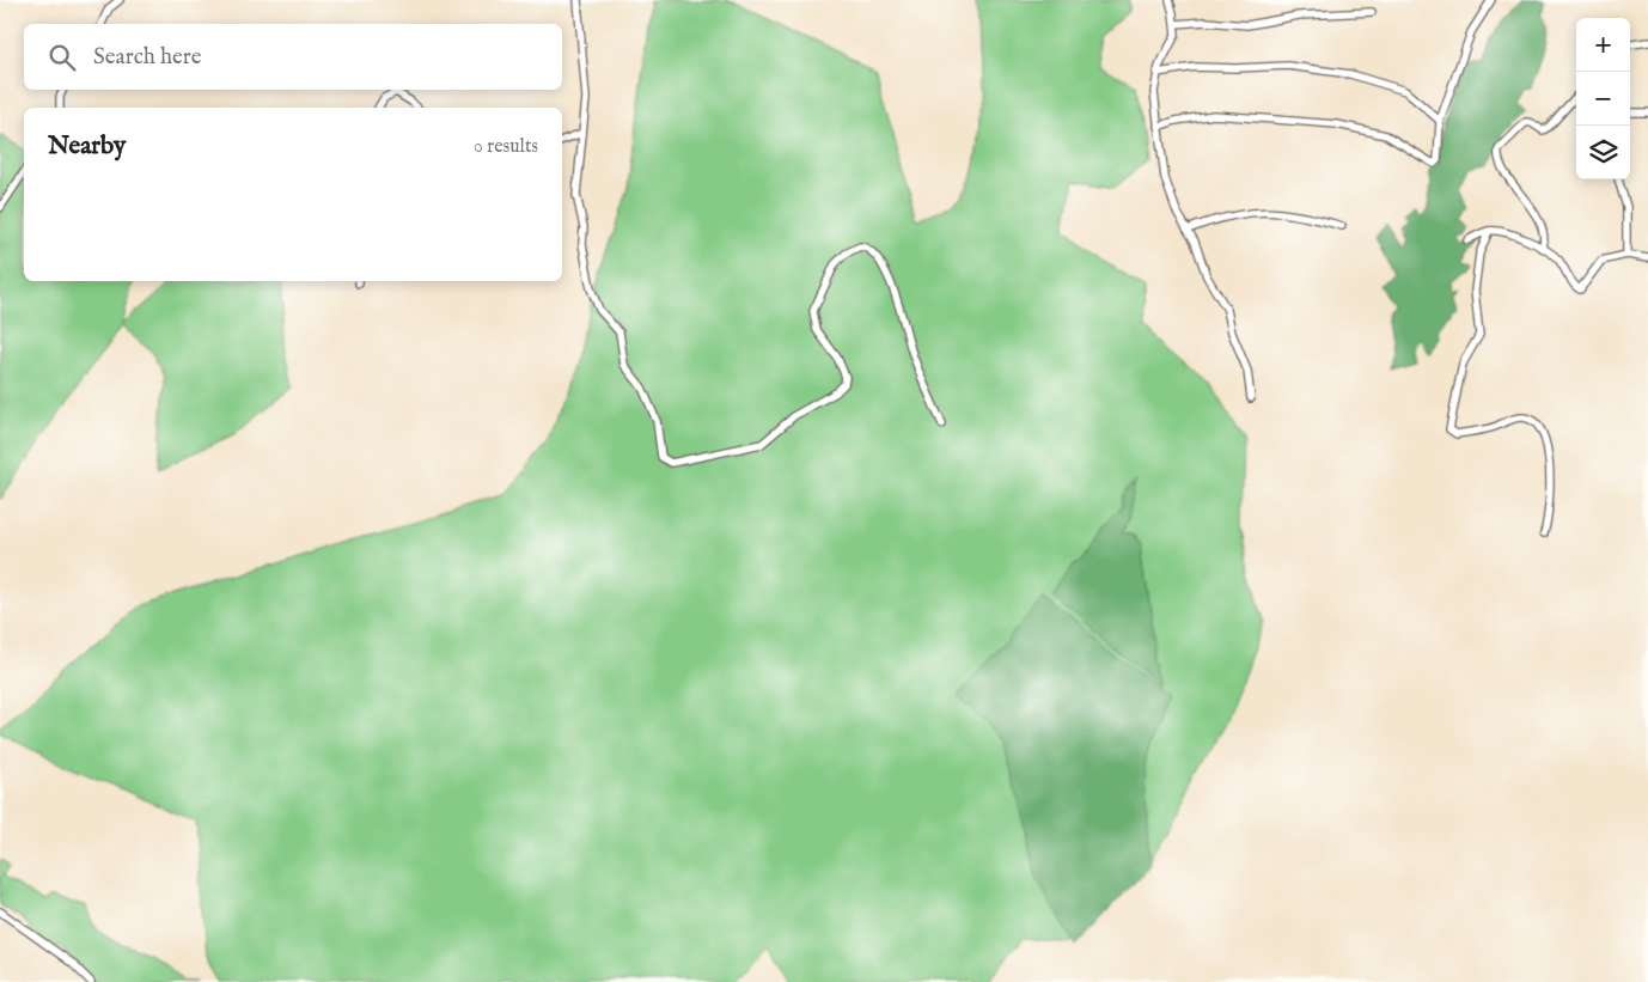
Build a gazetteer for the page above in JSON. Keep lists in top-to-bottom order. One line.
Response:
{"page":{"map_buttons":["+","−"],"search":"Search here","heading":["Nearby","0 results"]}}
